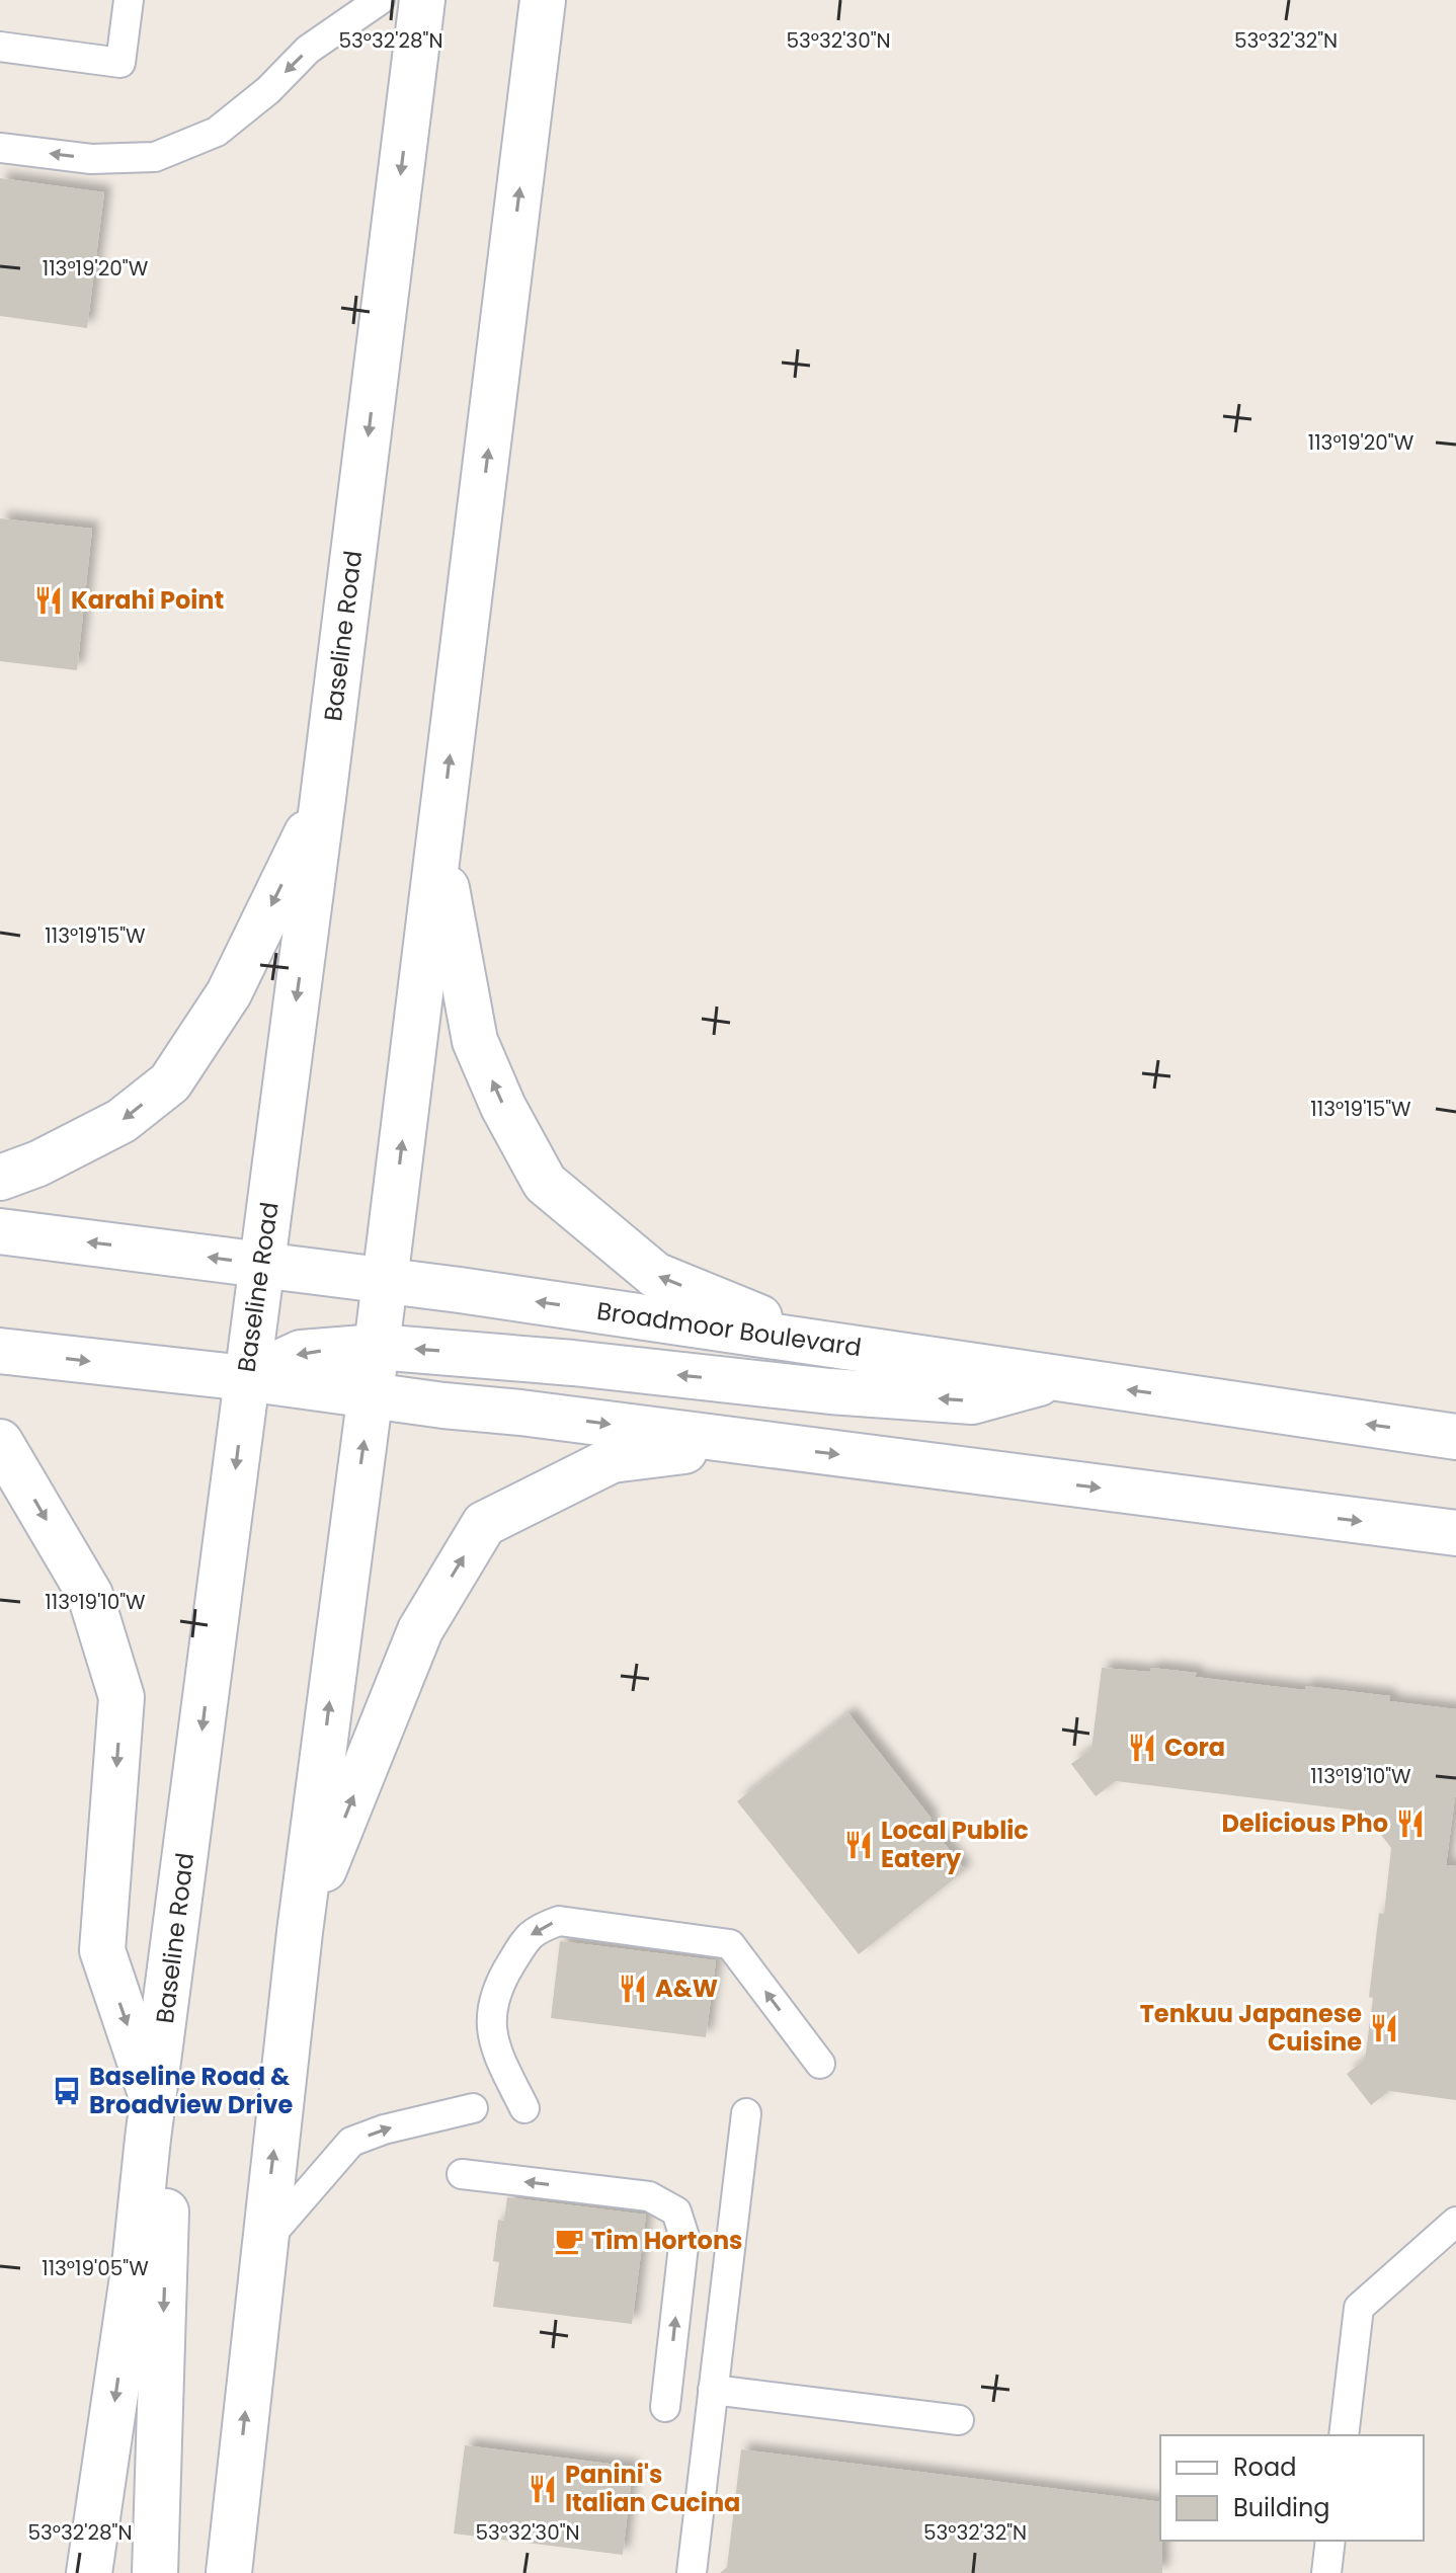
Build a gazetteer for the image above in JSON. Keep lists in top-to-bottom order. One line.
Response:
{"streets":{"main road":["Baseline Road","Broadmoor Boulevard"]},"crossings":[["Baseline Road","Broadmoor Boulevard"]],"places":{"restaurant":["Karahi Point","Cora","Delicious Pho","Local Public Eatery","A&W","Tenkuu Japanese Cuisine","Panini's Italian Cucina"],"bus stop":["Baseline Road & Broadview Drive"],"cafe":["Tim Hortons"]},"legend":["Road","Building"],"coordinates":["53°32'28\"N","53°32'30\"N","53°32'32\"N","113°19'20\"W","113°19'15\"W","113°19'10\"W","113°19'05\"W"]}
